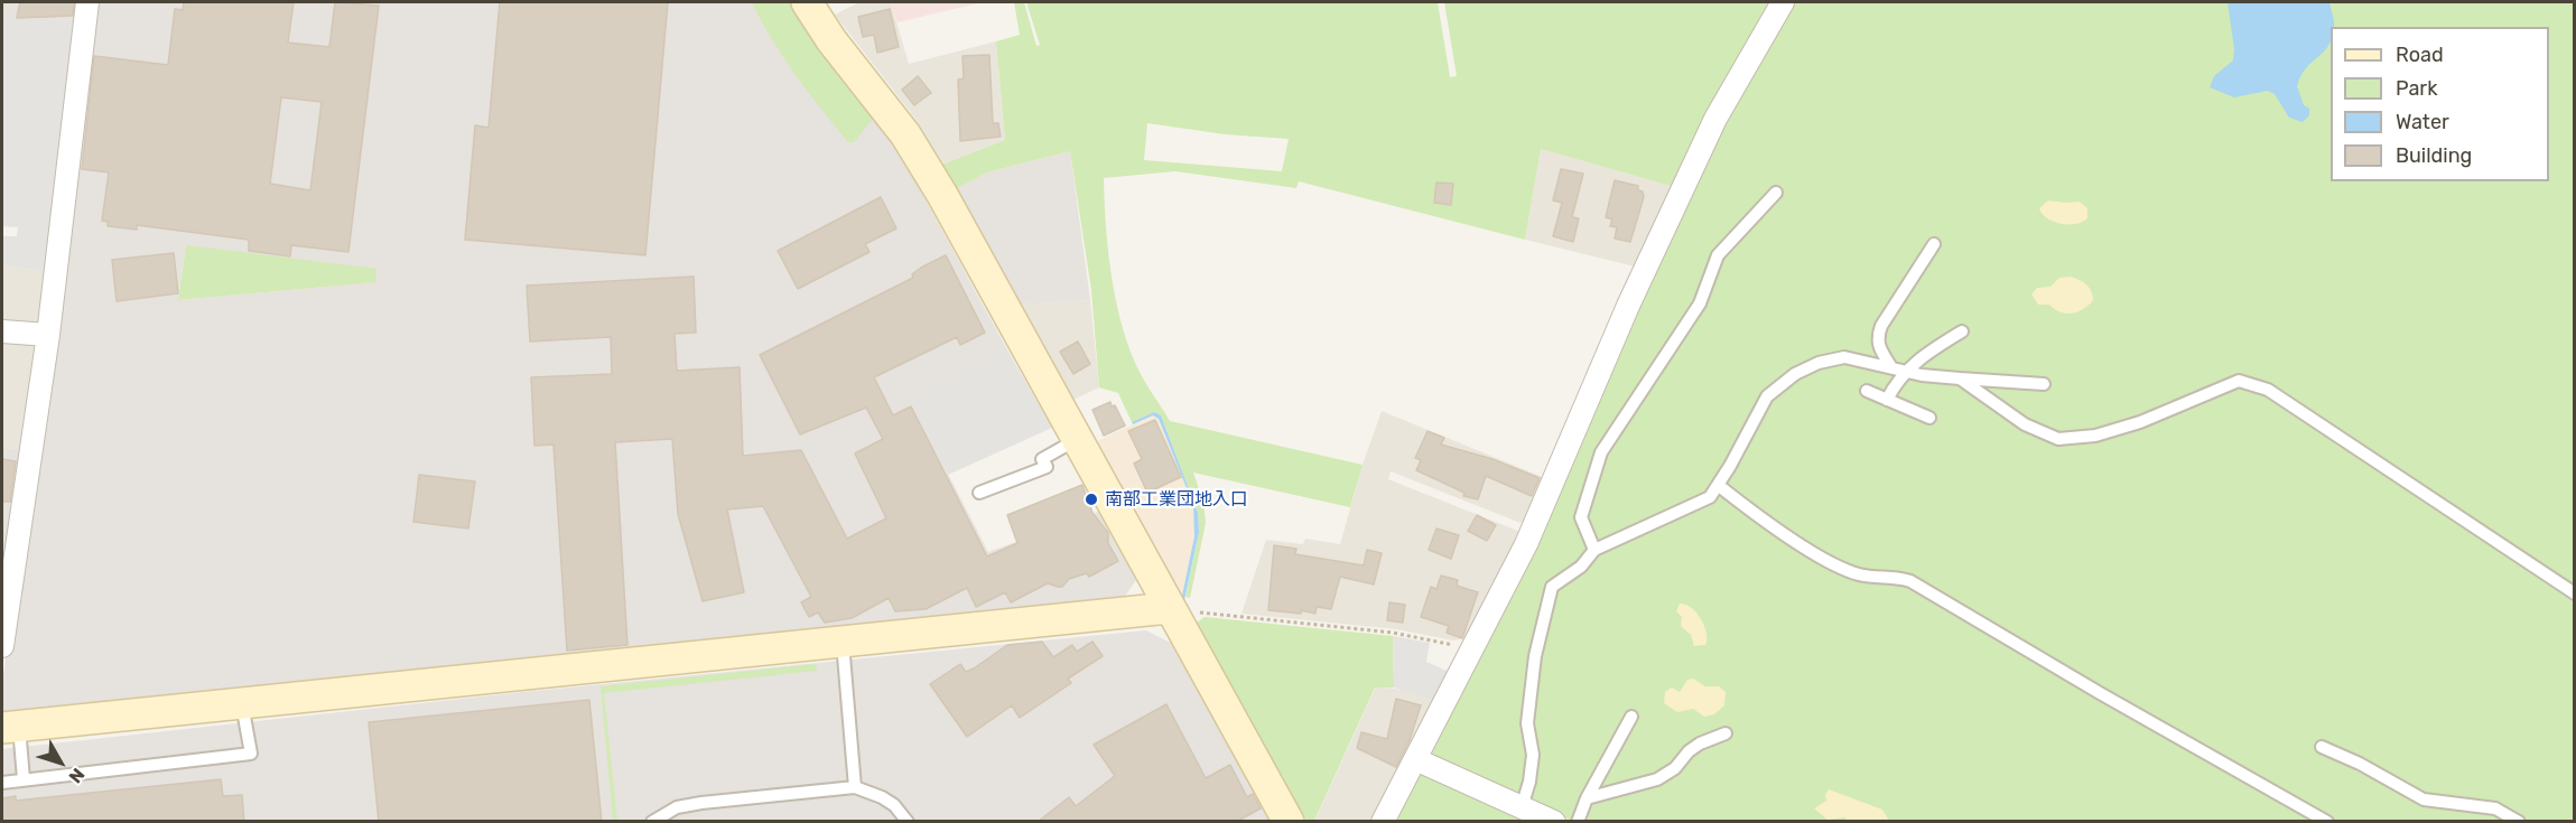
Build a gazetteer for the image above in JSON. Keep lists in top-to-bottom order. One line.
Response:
{"places":["南部工業団地入口"],"legend":["Road","Park","Water","Building"],"north":"bottom right"}
